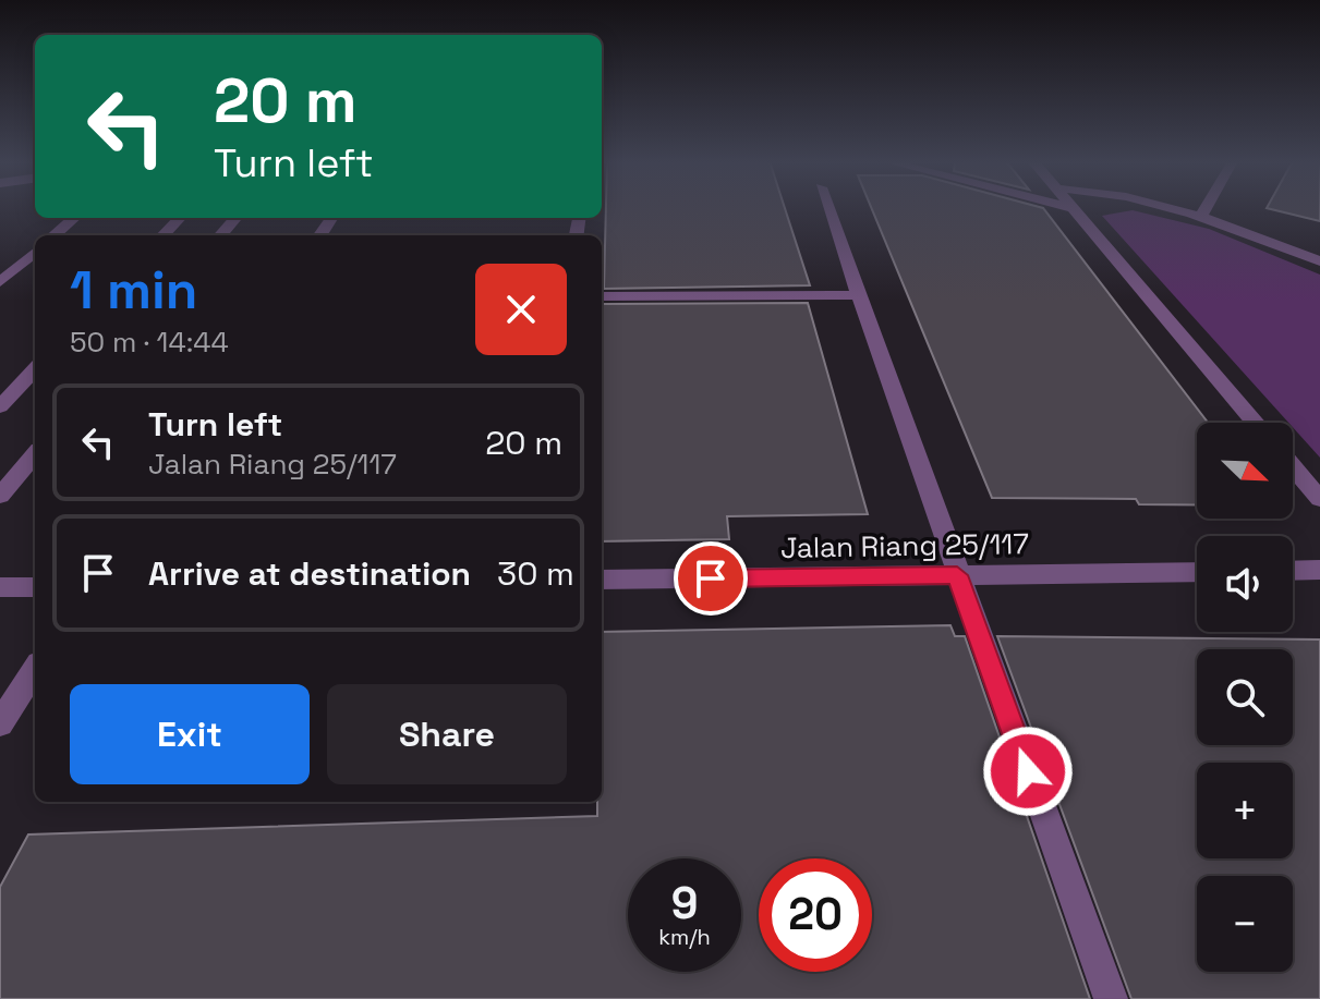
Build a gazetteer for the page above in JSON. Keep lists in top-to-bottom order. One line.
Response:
{"streets":{"street":["Jalan Riang 25/117"]},"north":"bottom right","page":{"turn":["20 m","Turn left"],"heading":["1 min","50 m · 14:44"],"list":[{"name":"Turn left","note":"Jalan Riang 25/117","value":"20 m"},{"name":"Arrive at destination","value":"30 m"}],"map_buttons":["+","−"],"buttons":["Exit","Share"],"speed":"9 km/h","limit":"20"}}
